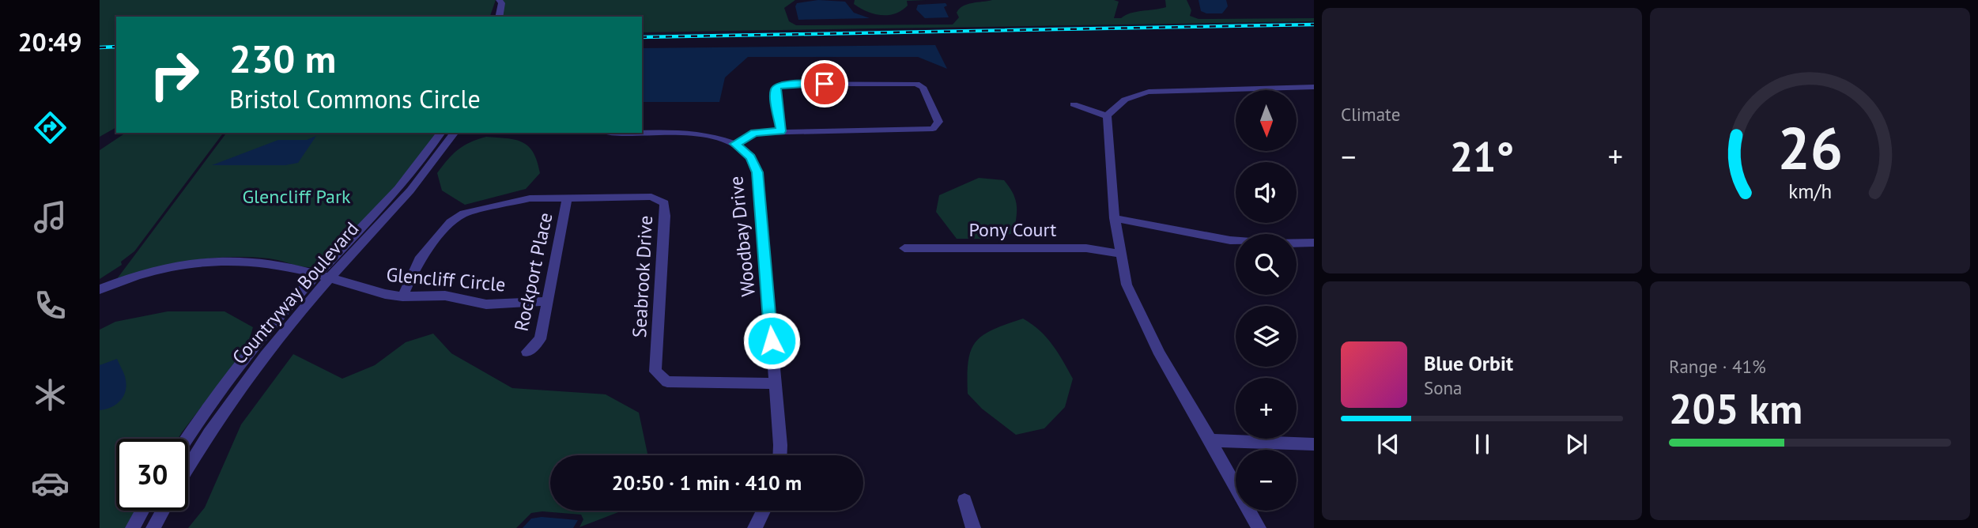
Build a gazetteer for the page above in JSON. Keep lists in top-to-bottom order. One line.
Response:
{"streets":{"street":["Pony Court","Woodbay Drive","Rockport Place","Seabrook Drive","Glencliff Circle","Countryway Boulevard"]},"crossings":[["Woodbay Drive","Seabrook Drive"],["Rockport Place","Seabrook Drive"],["Rockport Place","Glencliff Circle"],["Seabrook Drive","Glencliff Circle"],["Glencliff Circle","Countryway Boulevard"]],"parks":["Glencliff Park"],"north":"bottom","page":{"tabs":"20:49","tile":["Climate",["Range · 41%","205 km"]],"turn":["230 m","Bristol Commons Circle"],"map_buttons":["+","−"],"heat":["−","21°","+"],"song":["Blue Orbit","Sona"],"limit":"30","trip":"20:50 · 1 min · 410 m","gauge":["26","km/h"]}}
